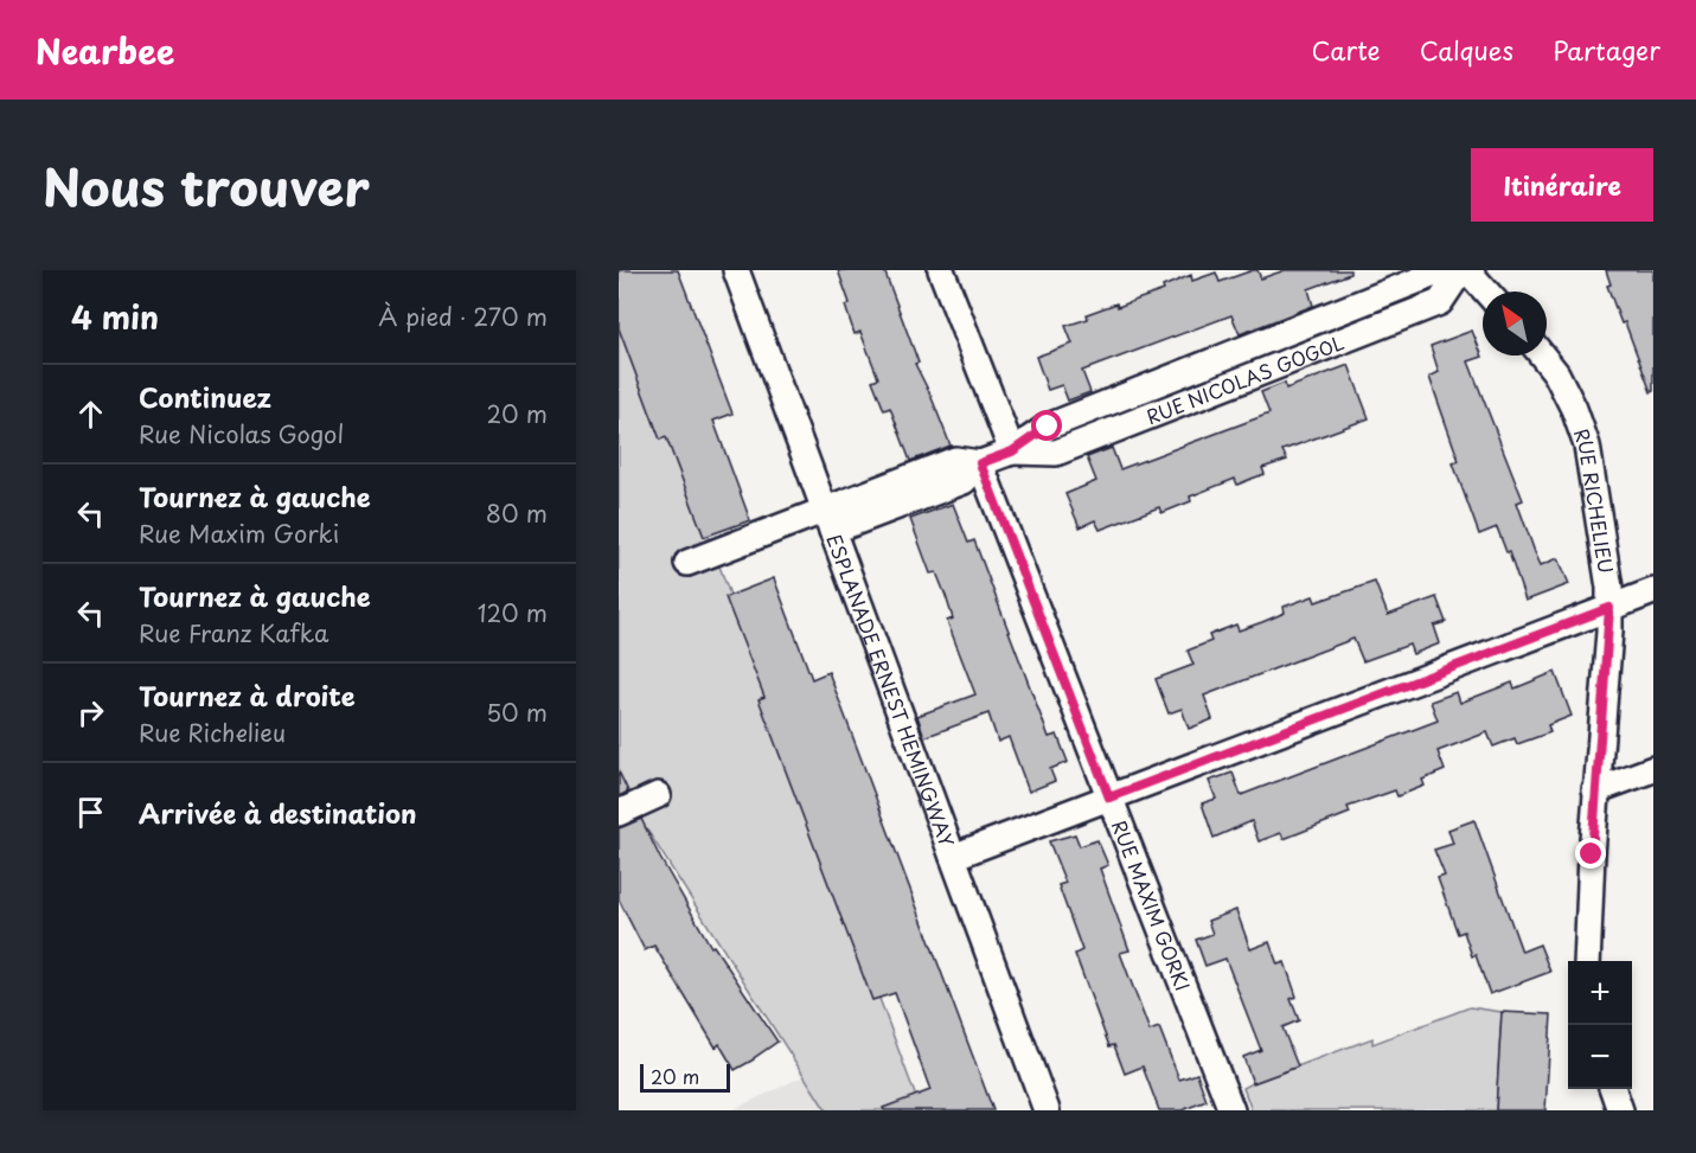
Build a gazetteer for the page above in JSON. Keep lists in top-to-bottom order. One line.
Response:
{"streets":{"street":["RUE NICOLAS GOGOL","RUE RICHELIEU","ESPLANADE ERNEST HEMINGWAY","RUE MAXIM GORKI"]},"crossings":[["RUE NICOLAS GOGOL","ESPLANADE ERNEST HEMINGWAY"],["RUE NICOLAS GOGOL","RUE MAXIM GORKI"]],"scale_bar":"20 m","north":"top left","page":{"header":"Nearbee","nav":["Carte","Calques","Partager"],"title":"Nous trouver","buttons":"Itinéraire","heading":["4 min","À pied · 270 m"],"list":[["Continuez","Rue Nicolas Gogol","20 m"],["Tournez à gauche","Rue Maxim Gorki","80 m"],["Tournez à gauche","Rue Franz Kafka","120 m"],["Tournez à droite","Rue Richelieu","50 m"],"Arrivée à destination"],"map_buttons":["+","−"],"scale":"20 m"}}
